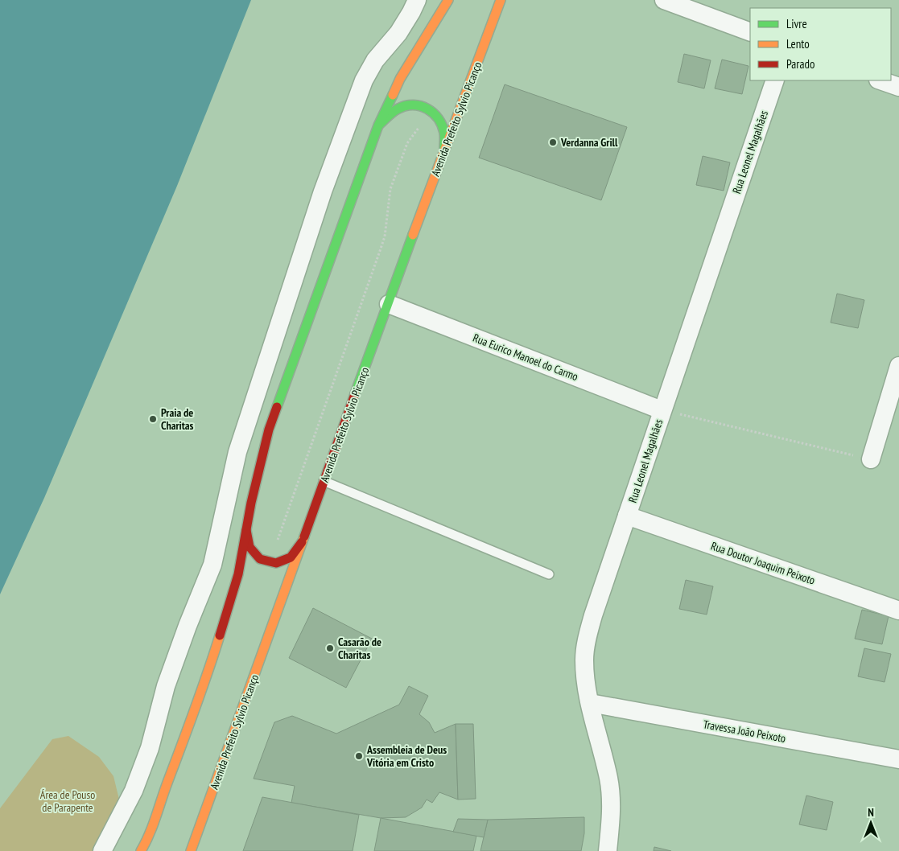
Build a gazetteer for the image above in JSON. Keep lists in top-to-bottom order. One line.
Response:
{"streets":{"main road":["Avenida Prefeito Sylvio Picanço"],"street":["Rua Leonel Magalhães","Rua Eurico Manoel do Carmo","Rua Doutor Joaquim Peixoto","Travessa João Peixoto"]},"crossings":[["Avenida Prefeito Sylvio Picanço","Rua Eurico Manoel do Carmo"],["Rua Leonel Magalhães","Rua Eurico Manoel do Carmo"],["Rua Leonel Magalhães","Rua Doutor Joaquim Peixoto"],["Rua Leonel Magalhães","Travessa João Peixoto"]],"parks":["Área de Pouso de Parapente"],"places":["Verdanna Grill","Praia de Charitas","Casarão de Charitas","Assembleia de Deus Vitória em Cristo"],"legend":["Livre","Lento","Parado"],"north":"top"}
